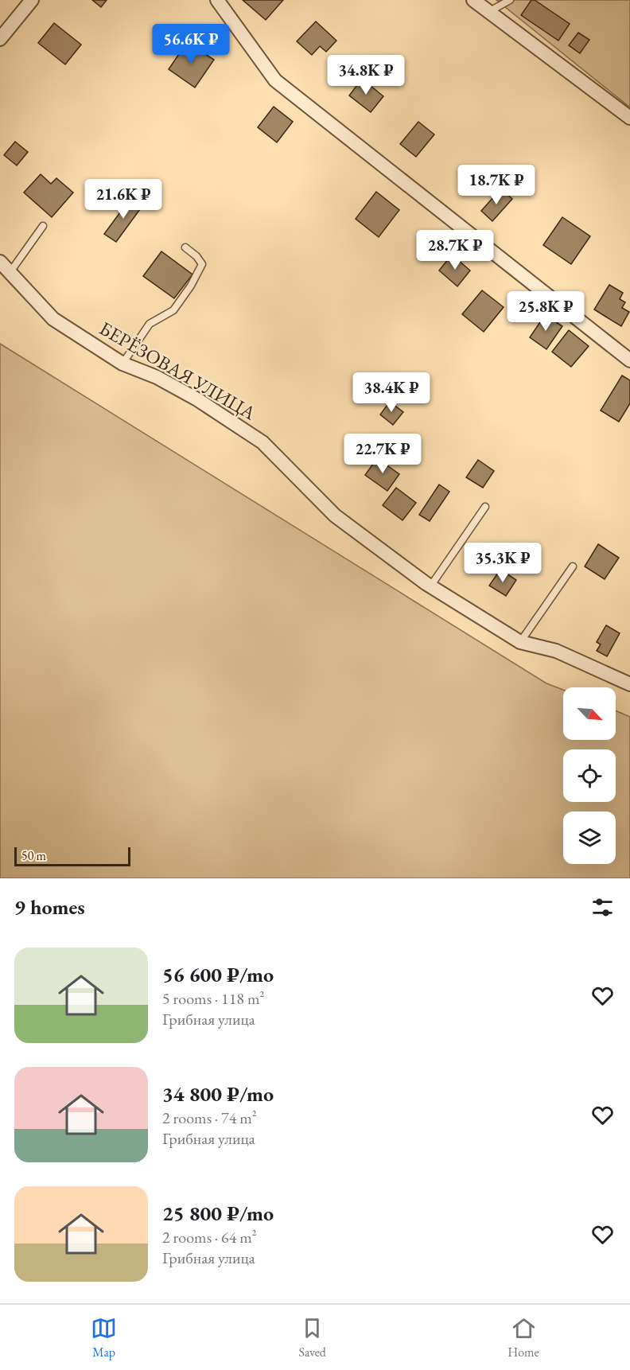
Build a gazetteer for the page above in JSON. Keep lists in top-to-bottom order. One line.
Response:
{"streets":{"street":["БЕРЁЗОВАЯ УЛИЦА"]},"scale_bar":"50 m","north":"bottom right","page":{"price":["56.6K ₽","34.8K ₽","18.7K ₽","21.6K ₽","28.7K ₽","25.8K ₽","38.4K ₽","22.7K ₽","35.3K ₽"],"scale":"50 m","heading":"9 homes","list":[{"name":"56 600 ₽/mo","note":"5 rooms · 118 m² · Грибная улица"},{"name":"34 800 ₽/mo","note":"2 rooms · 74 m² · Грибная улица"},{"name":"25 800 ₽/mo","note":"2 rooms · 64 m² · Грибная улица"}],"tabs":["Map","Saved","Home"]}}
